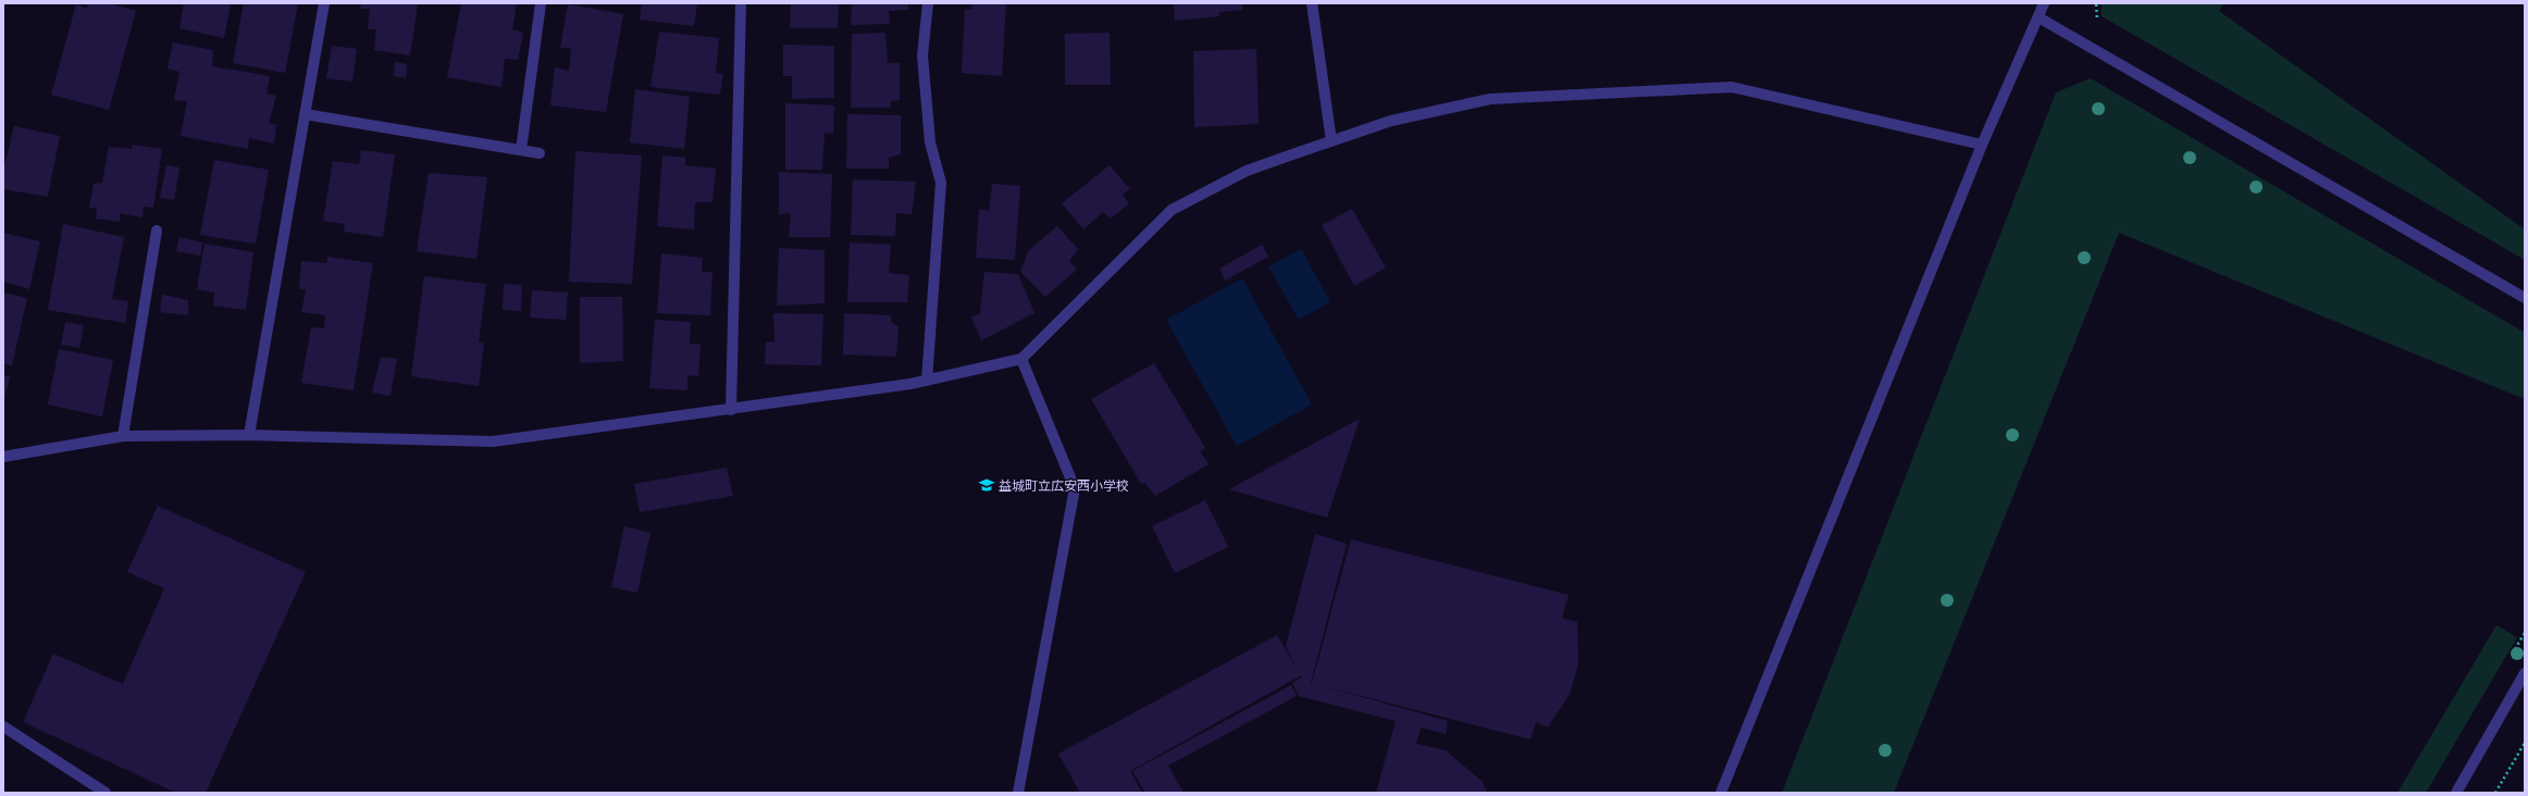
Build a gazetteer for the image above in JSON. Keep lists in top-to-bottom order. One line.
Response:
{"places":{"school or university":["益城町立広安西小学校"]}}
